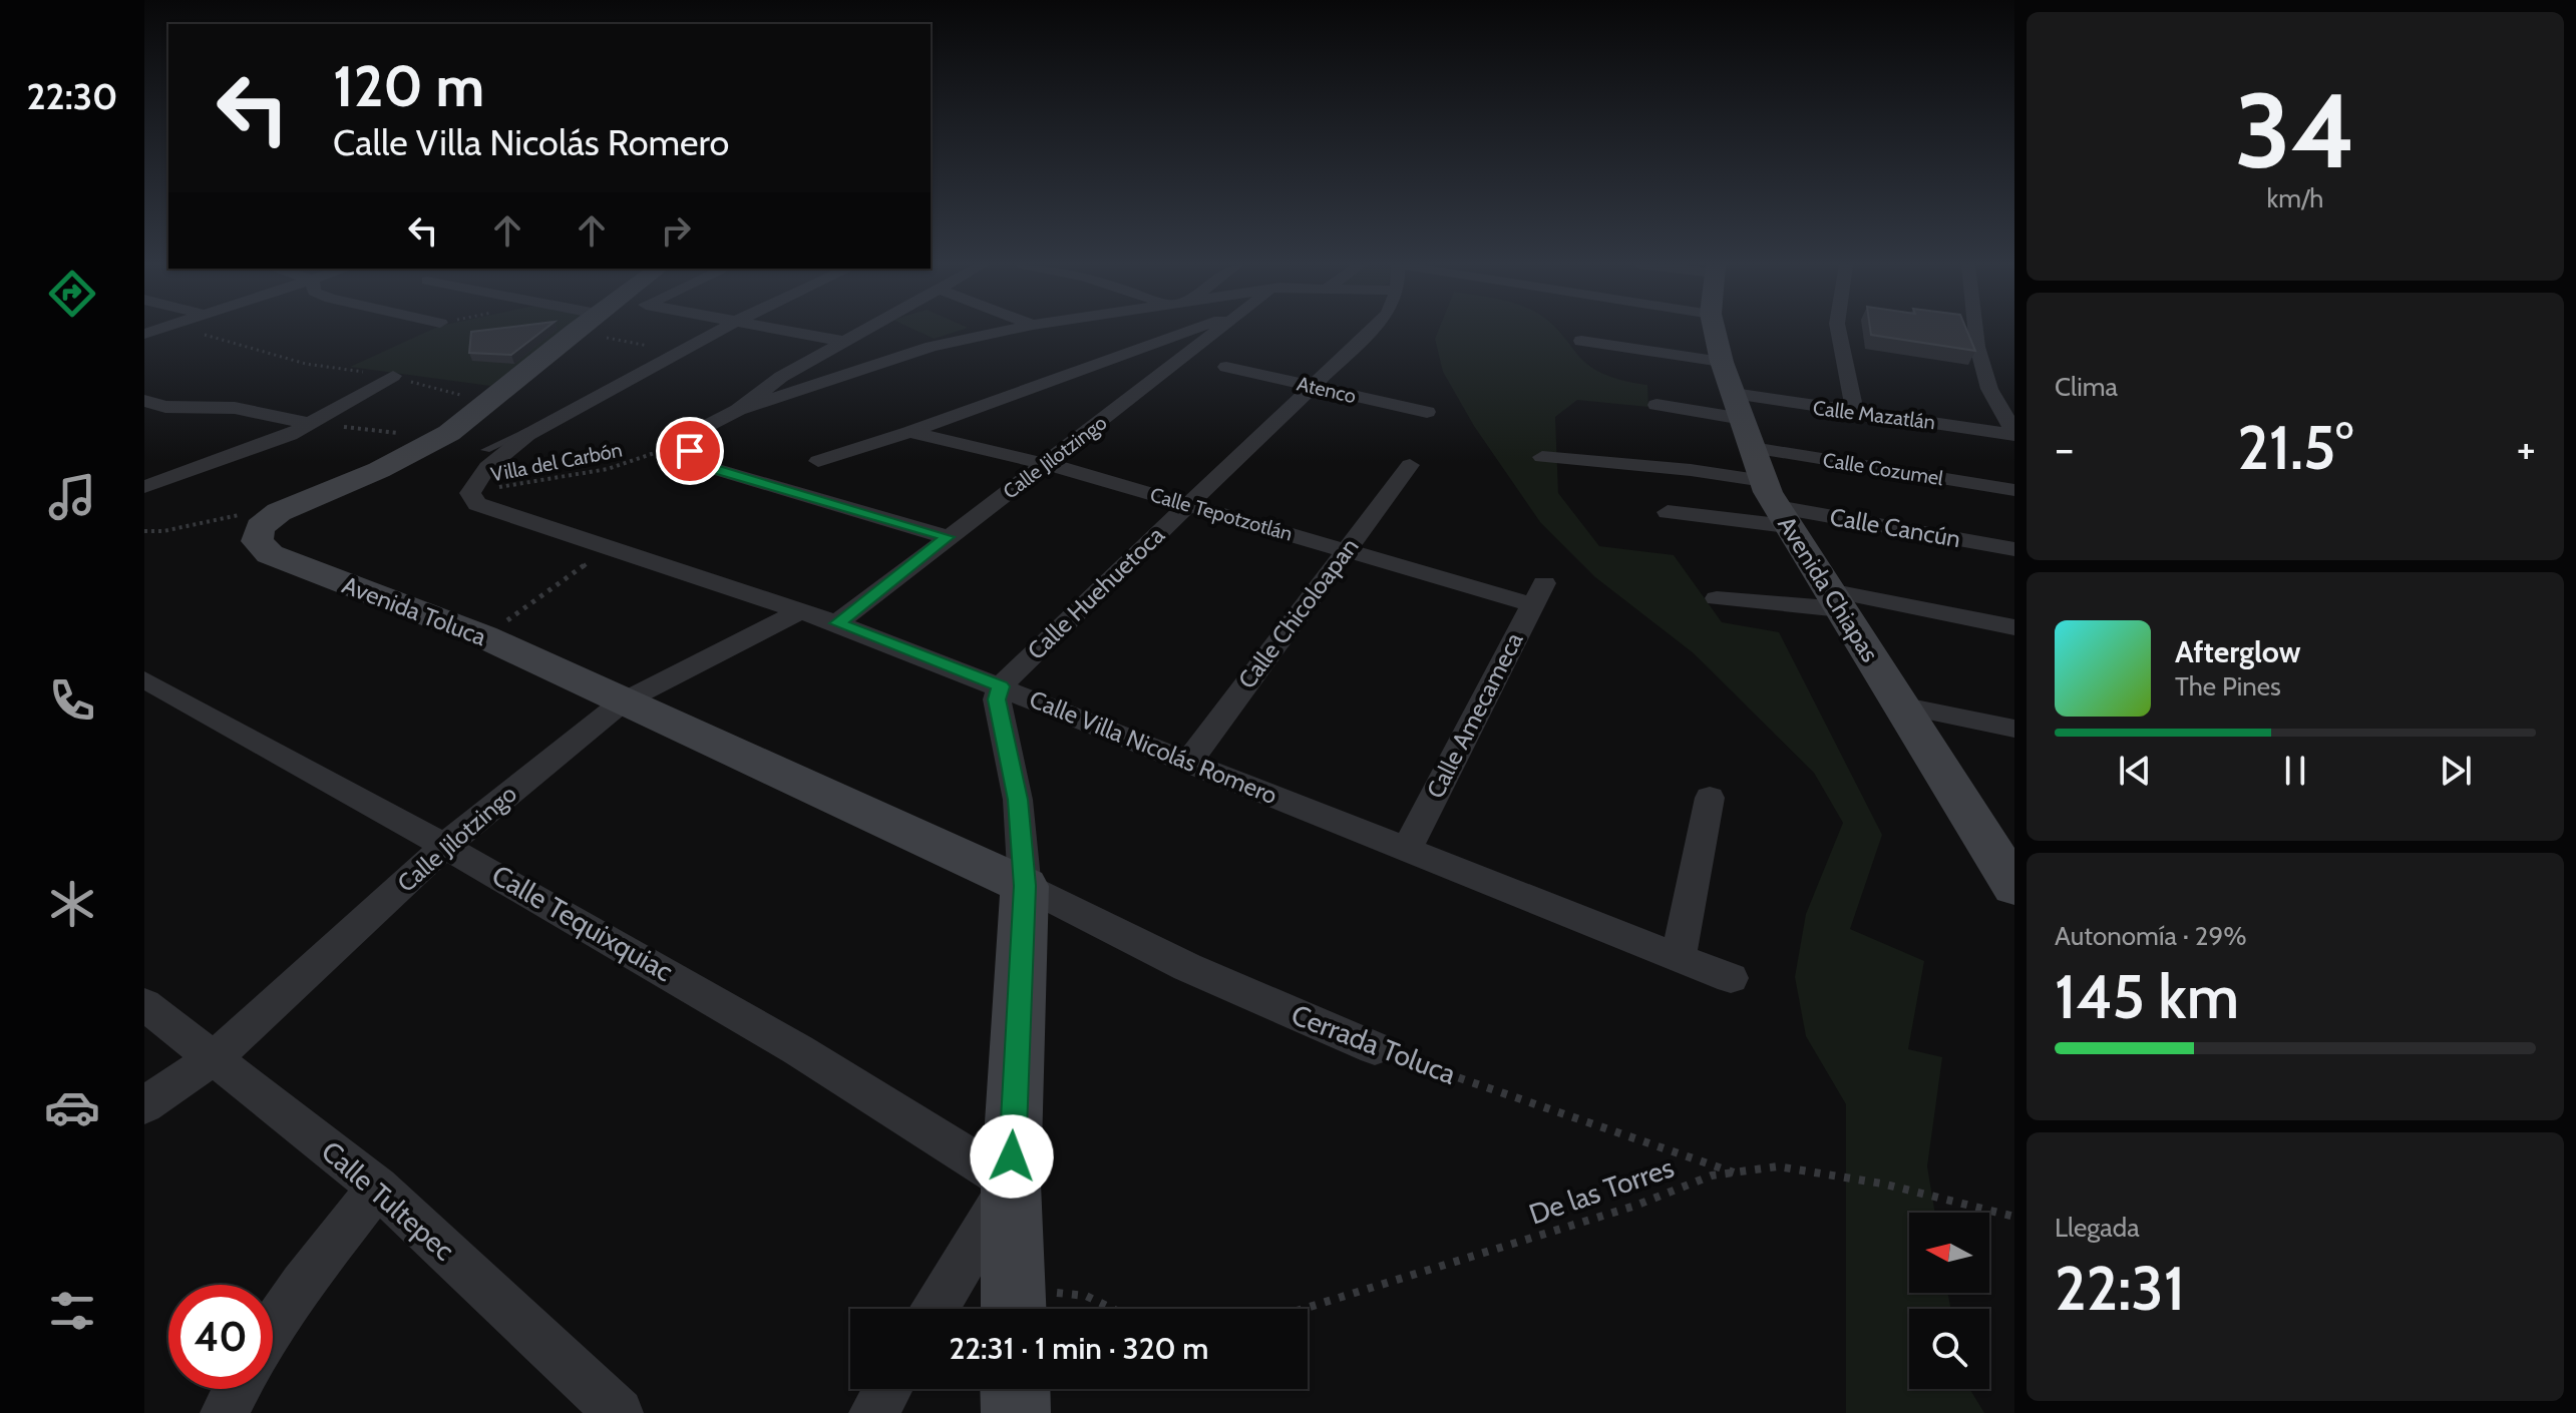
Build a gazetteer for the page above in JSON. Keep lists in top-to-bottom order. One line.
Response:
{"streets":{"street":["Atenco","Calle Mazatlán","Calle Jilotzingo","Calle Cozumel","Calle Tepotzotlán","Calle Cancún","Avenida Chiapas","Calle Huehuetoca","Avenida Toluca","Calle Chicoloapan","Calle Amecameca","Calle Villa Nicolás Romero","Calle Tequixquiac","Cerrada Toluca","Calle Tultepec"],"path":["Villa del Carbón","De las Torres"]},"crossings":[["Atenco","Calle Huehuetoca"],["Calle Mazatlán","Calle Cozumel"],["Calle Mazatlán","Avenida Chiapas"],["Calle Jilotzingo","Calle Tepotzotlán"],["Calle Jilotzingo","Avenida Toluca"],["Calle Jilotzingo","Calle Villa Nicolás Romero"],["Calle Jilotzingo","Calle Tequixquiac"],["Calle Jilotzingo","Calle Tultepec"],["Villa del Carbón","Calle Villa Nicolás Romero"],["Calle Cozumel","Avenida Chiapas"],["Calle Tepotzotlán","Calle Huehuetoca"],["Calle Tepotzotlán","Calle Chicoloapan"],["Calle Tepotzotlán","Calle Amecameca"],["Calle Cancún","Avenida Chiapas"],["Calle Huehuetoca","Calle Villa Nicolás Romero"],["Avenida Toluca","Cerrada Toluca"],["Calle Chicoloapan","Calle Villa Nicolás Romero"],["Calle Amecameca","Calle Villa Nicolás Romero"],["Cerrada Toluca","De las Torres"]],"north":"left","page":{"tabs":"22:30","tile":[["34","km/h"],"Clima",["Autonomía · 29%","145 km"],["Llegada","22:31"]],"turn":["120 m","Calle Villa Nicolás Romero"],"heat":["−","21.5°","+"],"song":["Afterglow","The Pines"],"limit":"40","trip":"22:31 · 1 min · 320 m"}}
